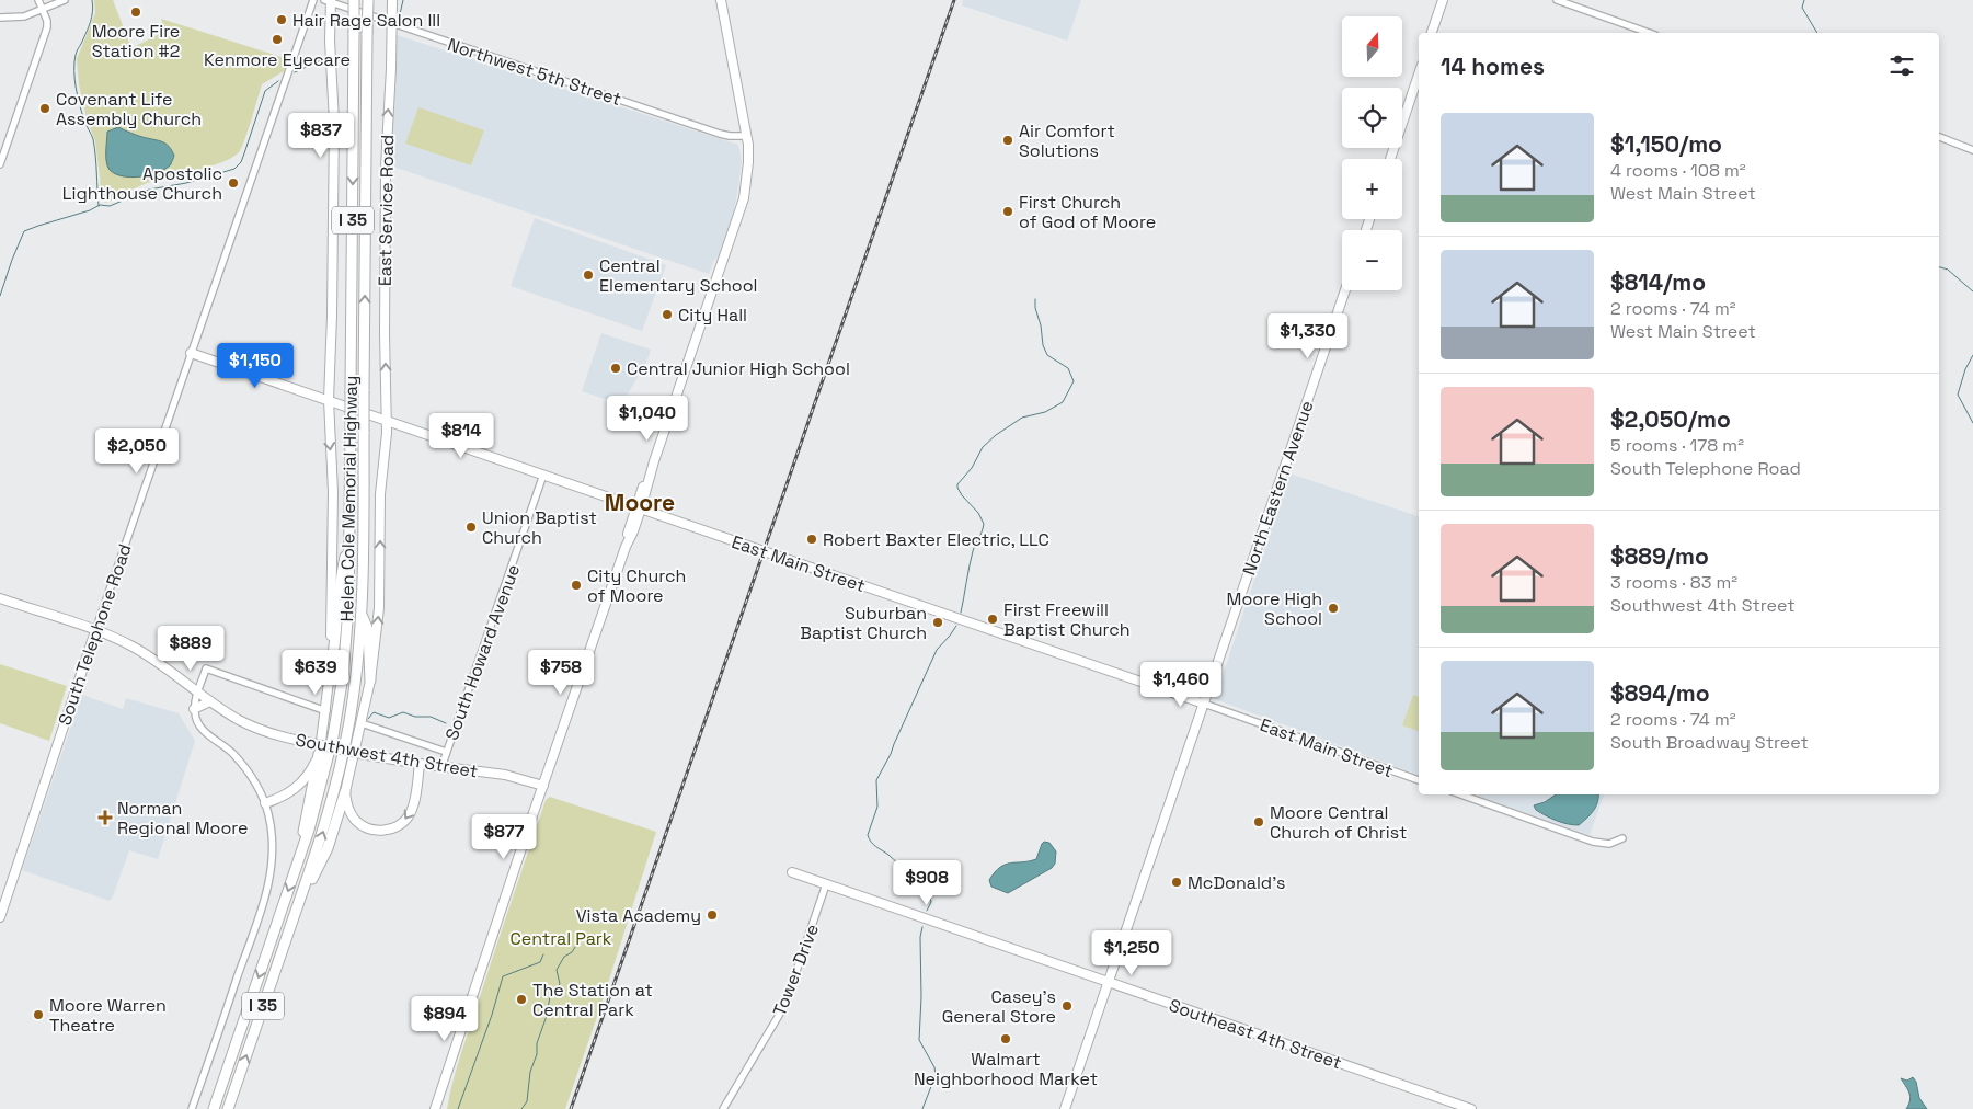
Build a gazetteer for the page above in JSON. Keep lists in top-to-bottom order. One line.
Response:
{"streets":{"highway":["I 35","Helen Cole Memorial Highway"],"main road":["East Service Road","North Eastern Avenue","East Main Street","South Telephone Road","Southwest 4th Street","Southeast 4th Street"],"street":["Northwest 5th Street","South Howard Avenue","Tower Drive"]},"crossings":[["Northwest 5th Street","East Service Road"],["East Service Road","East Main Street"],["North Eastern Avenue","East Main Street"],["North Eastern Avenue","Southeast 4th Street"],["East Main Street","South Telephone Road"],["East Main Street","South Howard Avenue"],["South Telephone Road","Southwest 4th Street"],["South Howard Avenue","Southwest 4th Street"],["Tower Drive","Southeast 4th Street"]],"districts":["Moore"],"parks":["Central Park"],"places":{"other":["Moore Fire Station #2","Hair Rage Salon III","Kenmore Eyecare","Covenant Life Assembly Church","Air Comfort Solutions","Apostolic Lighthouse Church","First Church of God of Moore","Central Elementary School","City Hall","Central Junior High School","Union Baptist Church","Robert Baxter Electric, LLC","City Church of Moore","Moore High School","First Freewill Baptist Church","Suburban Baptist Church","Moore Central Church of Christ","McDonald's","Vista Academy","The Station at Central Park","Casey's General Store","Moore Warren Theatre","Walmart Neighborhood Market"],"health":["Norman Regional Moore"]},"north":"top","page":{"map_buttons":["+","−"],"heading":"14 homes","list":[{"name":"$1,150/mo","note":"4 rooms · 108 m² · West Main Street"},{"name":"$814/mo","note":"2 rooms · 74 m² · West Main Street"},{"name":"$2,050/mo","note":"5 rooms · 178 m² · South Telephone Road"},{"name":"$889/mo","note":"3 rooms · 83 m² · Southwest 4th Street"},{"name":"$894/mo","note":"2 rooms · 74 m² · South Broadway Street"}],"price":["$837","$1,330","$1,150","$1,040","$814","$2,050","$889","$639","$758","$1,460","$877","$908","$1,250","$894"]}}
